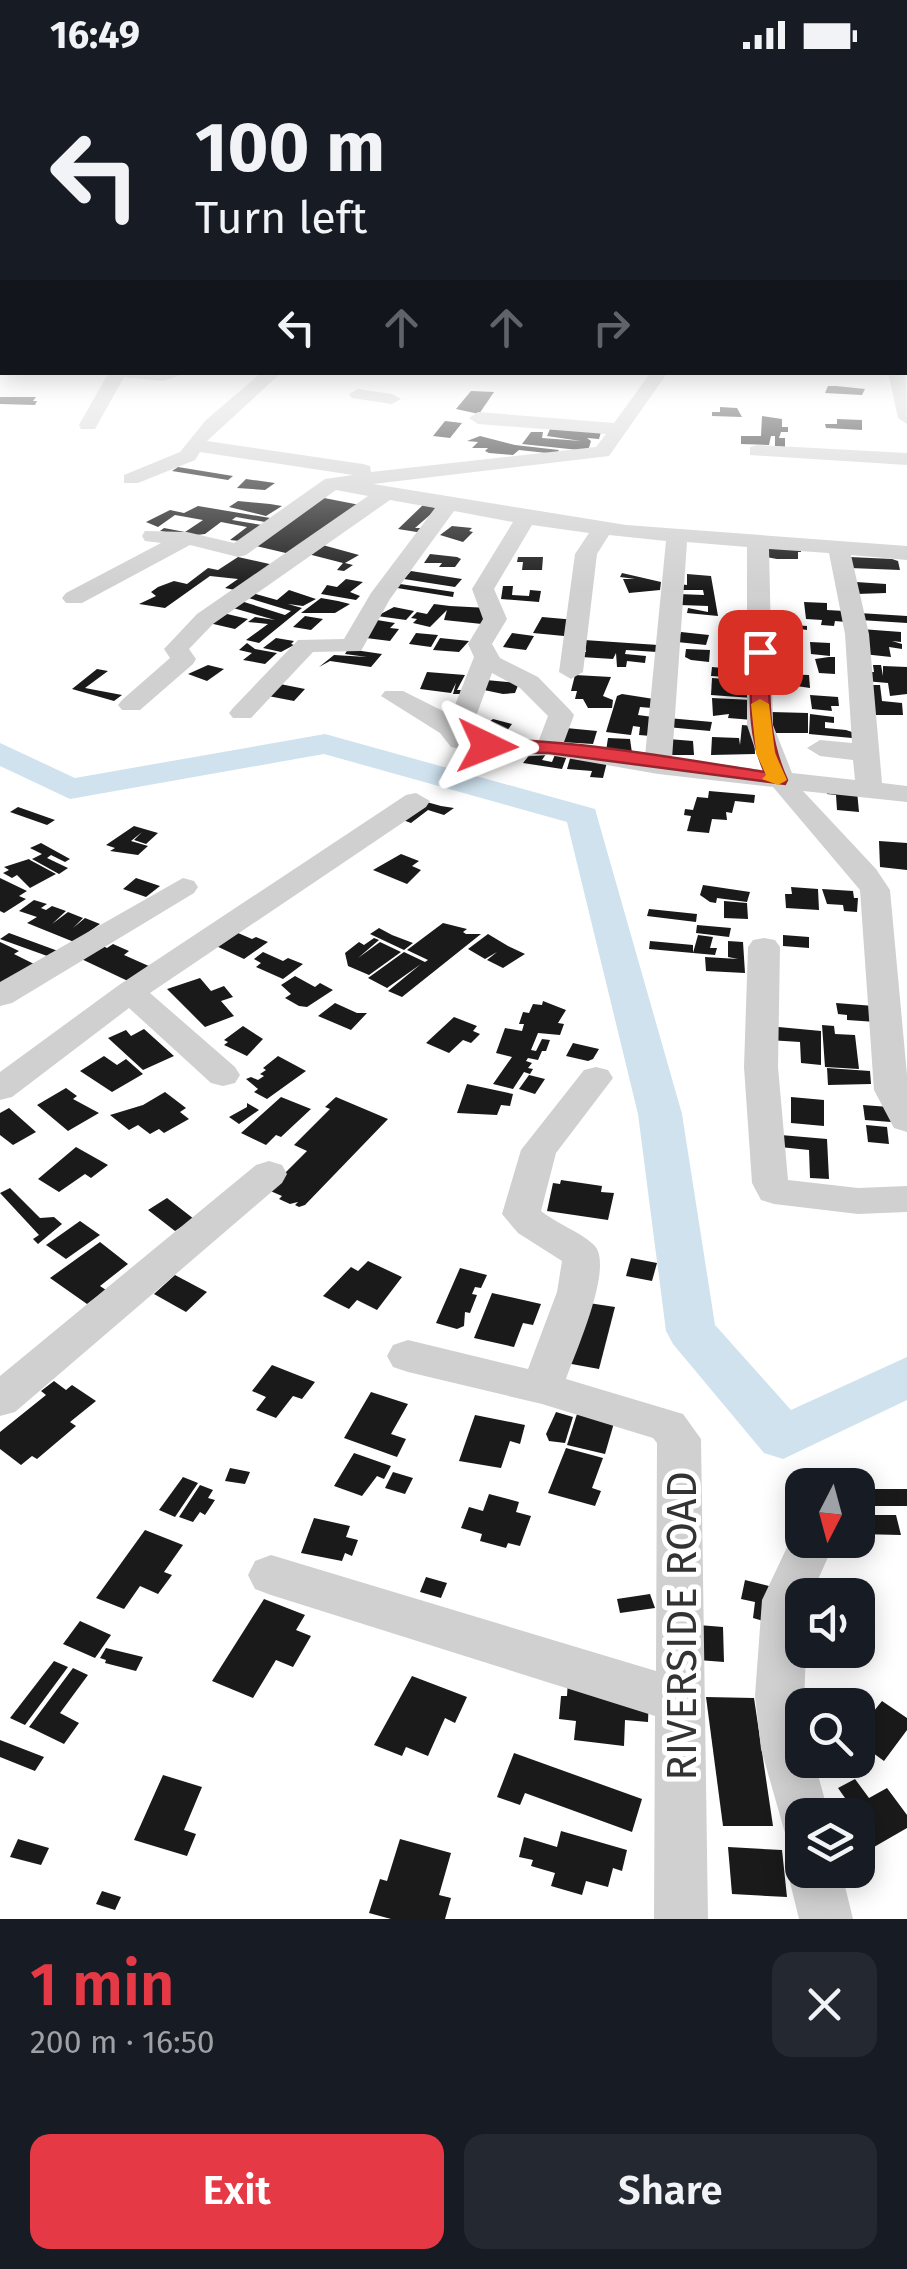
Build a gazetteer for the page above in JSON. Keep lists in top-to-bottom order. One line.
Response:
{"streets":{"street":["RIVERSIDE ROAD"]},"north":"bottom","page":{"status":"16:49","turn":["100 m","Turn left"],"heading":["1 min","200 m · 16:50"],"buttons":["Exit","Share"]}}
